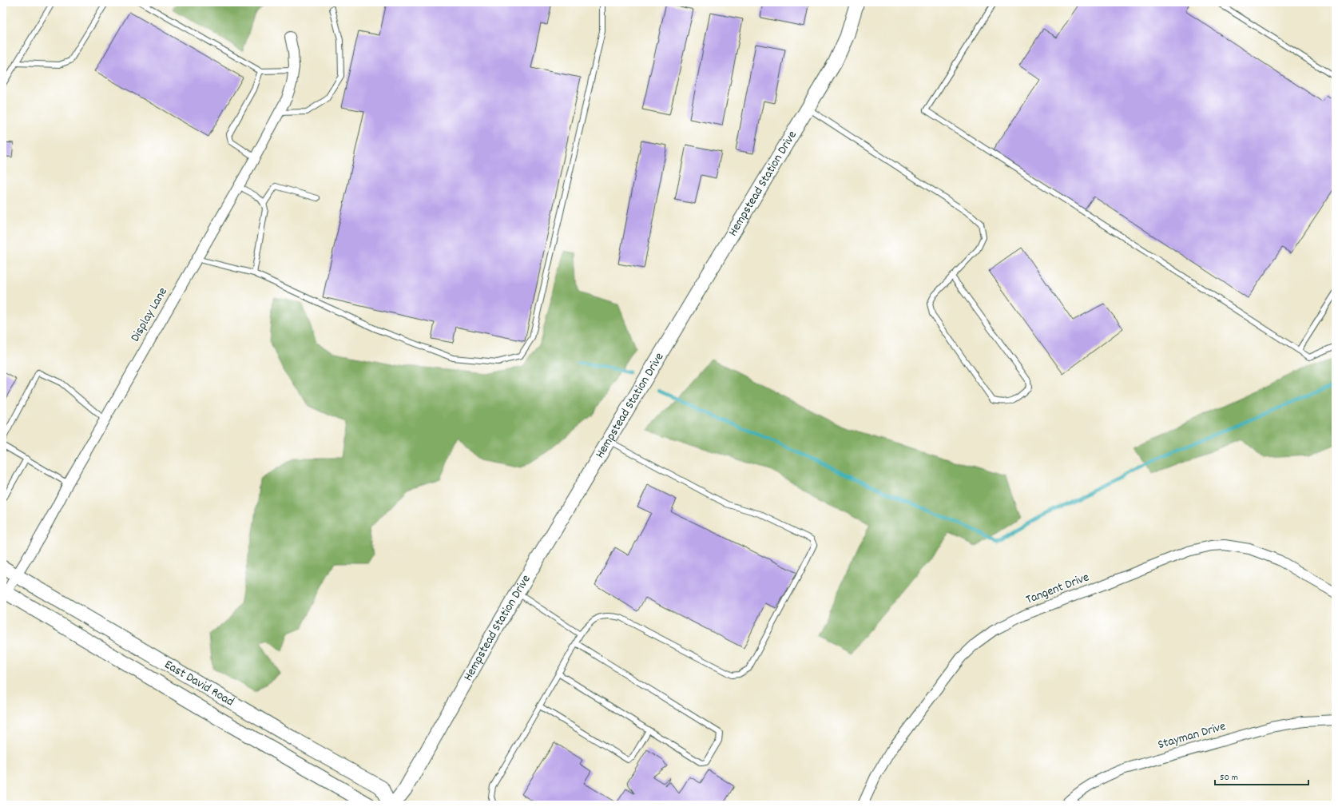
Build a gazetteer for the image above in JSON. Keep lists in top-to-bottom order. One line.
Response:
{"streets":{"street":["Hempstead Station Drive","Display Lane","Tangent Drive","East David Road","Stayman Drive"]},"crossings":[["Display Lane","East David Road"]],"scale_bar":"50 m"}
